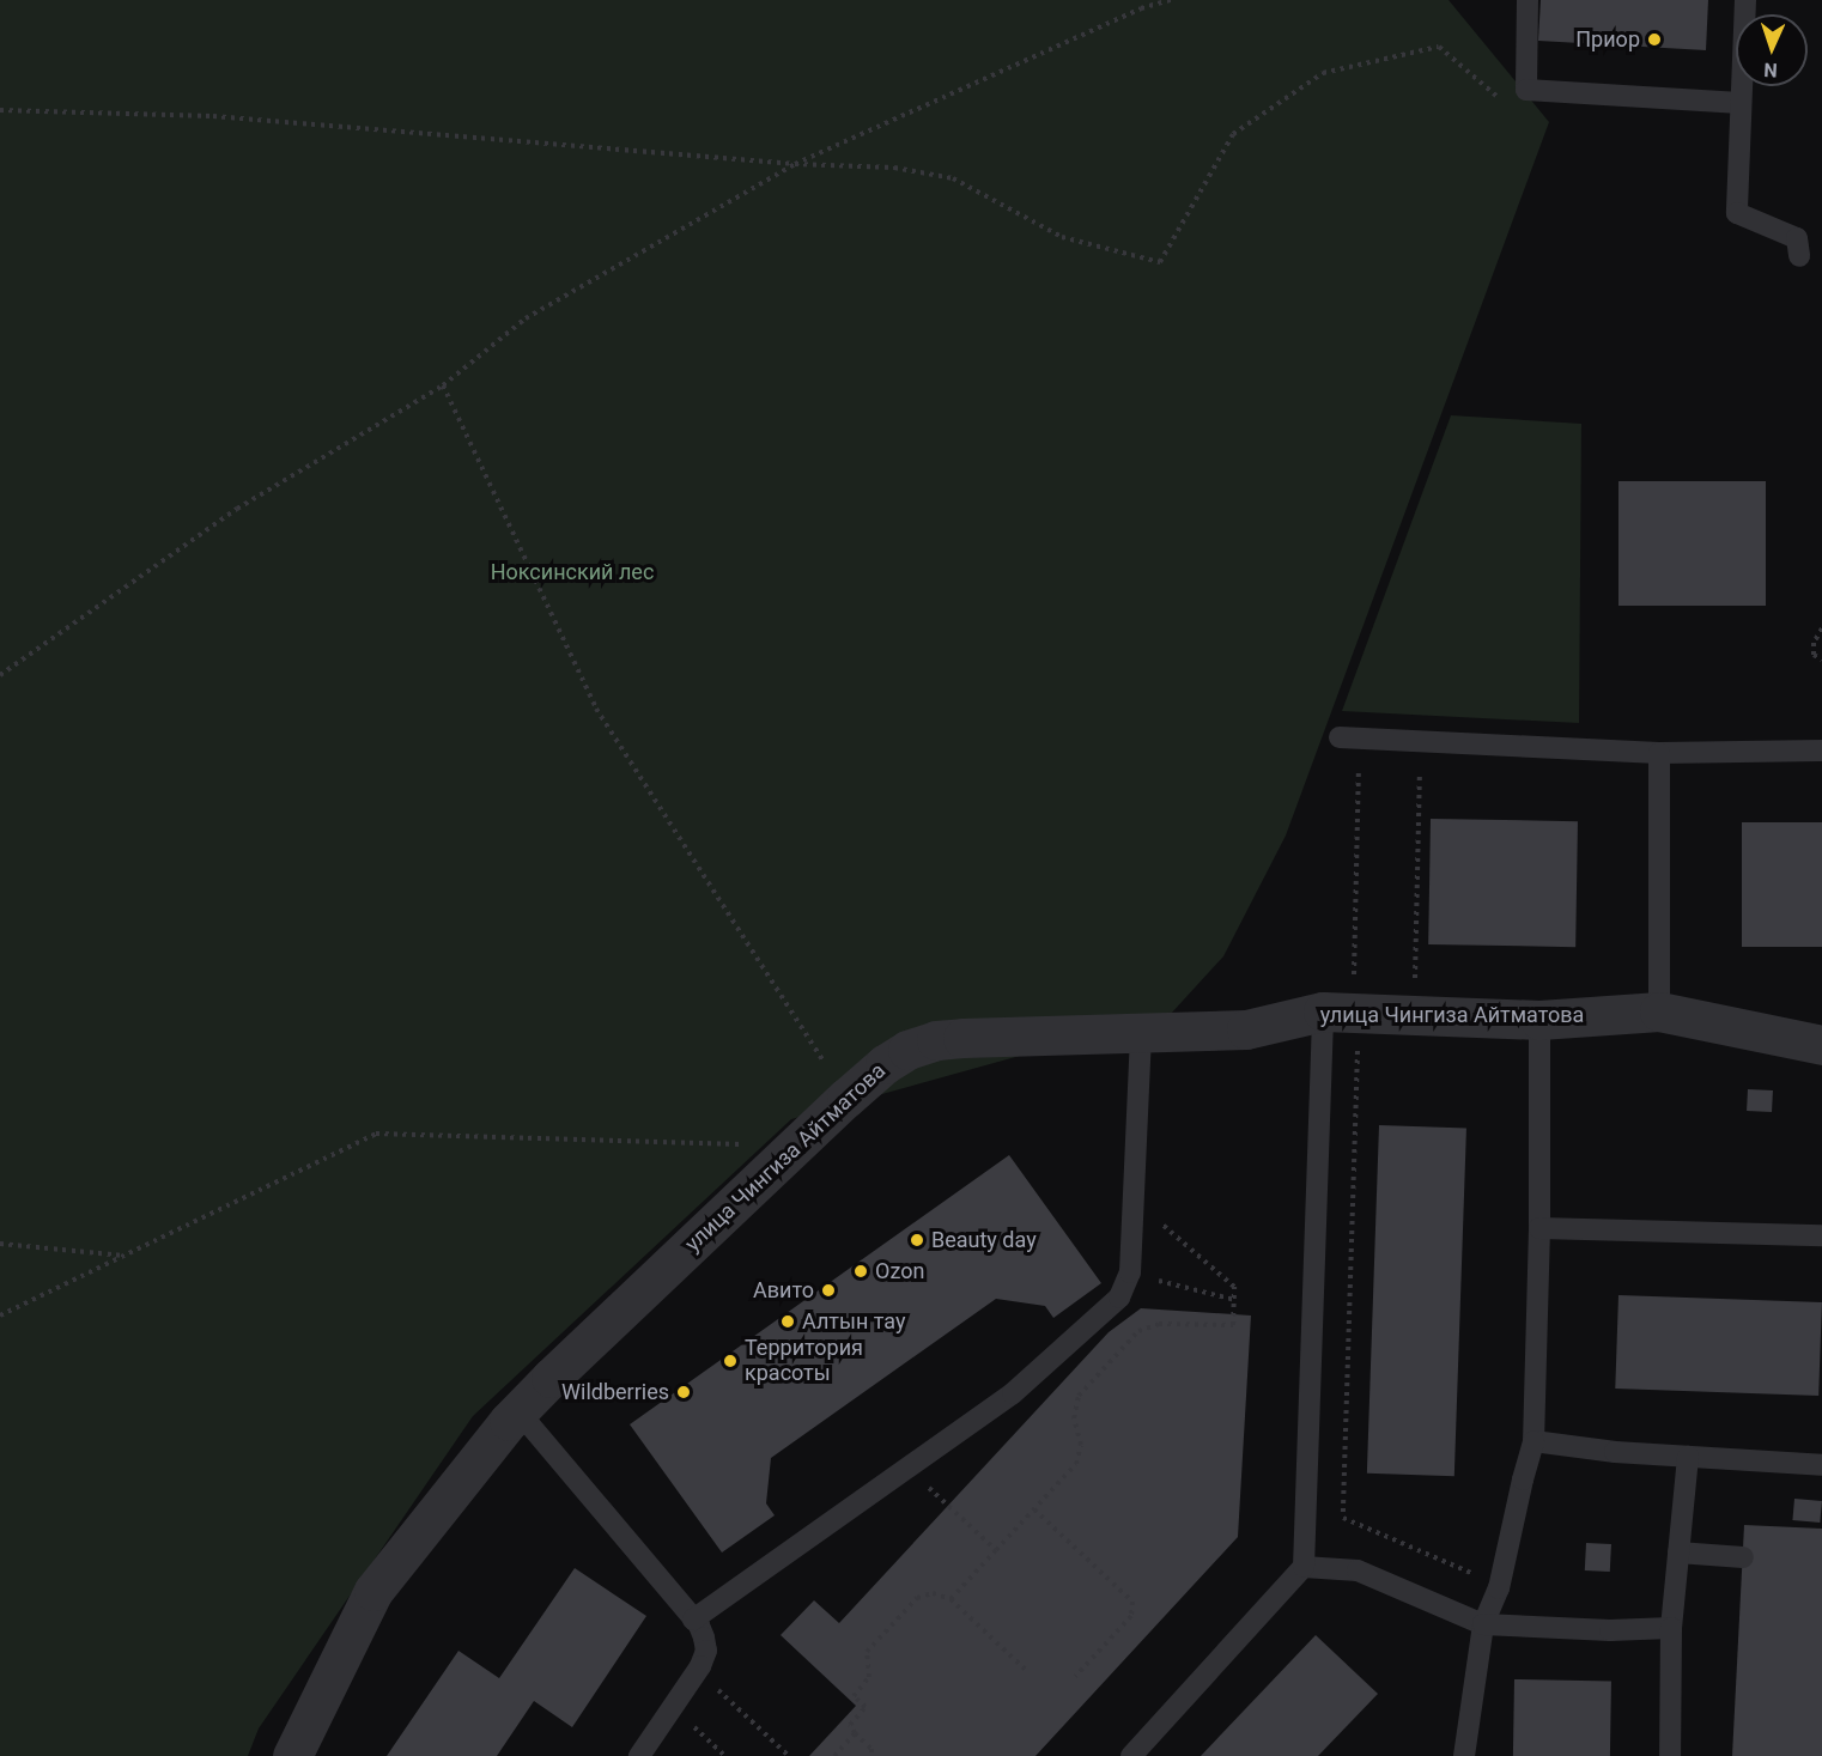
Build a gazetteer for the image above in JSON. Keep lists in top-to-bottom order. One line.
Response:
{"streets":{"street":["улица Чингиза Айтматова"]},"parks":["Ноксинский лес"],"places":["Приор","Beauty day","Ozon","Авито","Алтын тау","Территория красоты","Wildberries"],"north":"bottom"}
